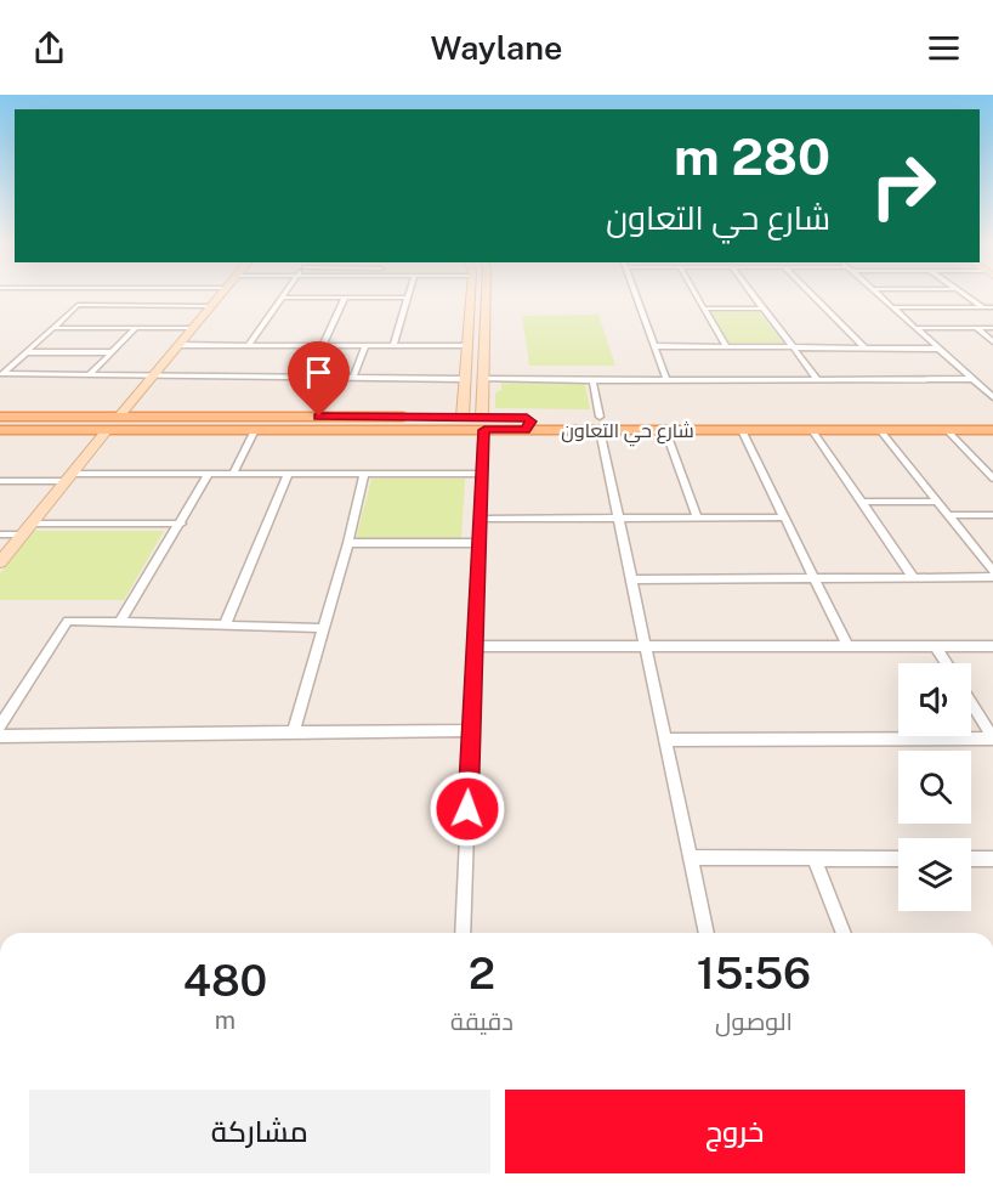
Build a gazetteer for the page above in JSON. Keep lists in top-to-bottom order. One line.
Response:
{"streets":{"main road":["شارع حي التعاون"]},"page":{"header":"Waylane","turn":["280 m","شارع حي التعاون"],"eta":["15:56","الوصول","2","دقيقة","480","m"],"buttons":["خروج","مشاركة"]}}
